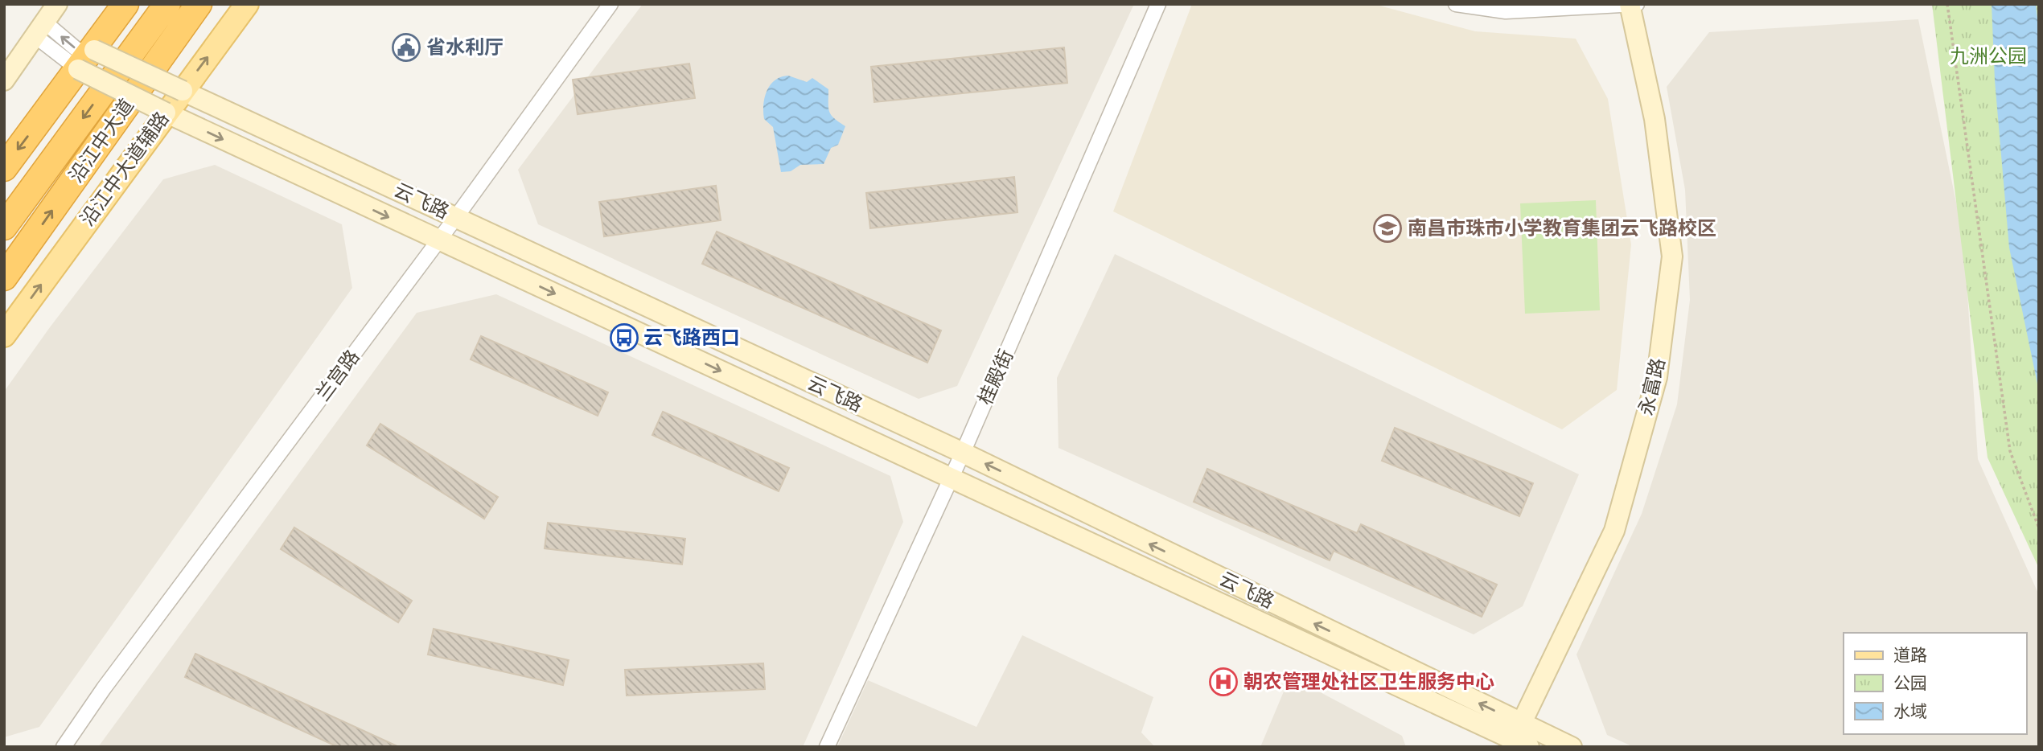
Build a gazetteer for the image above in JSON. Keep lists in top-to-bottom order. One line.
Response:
{"streets":{"highway":["沿江中大道"],"main road":["沿江中大道辅路","云飞路","永富路"],"street":["兰宫路","桂殿街"]},"crossings":[["沿江中大道辅路","云飞路"],["云飞路","兰宫路"],["云飞路","桂殿街"],["云飞路","永富路"]],"one_way":["沿江中大道辅路"],"parks":["九洲公园"],"places":{"public building":["省水利厅"],"school or university":["南昌市珠市小学教育集团云飞路校区"],"bus stop":["云飞路西口"],"hospital":["朝农管理处社区卫生服务中心"]},"legend":["道路","公园","水域"]}
